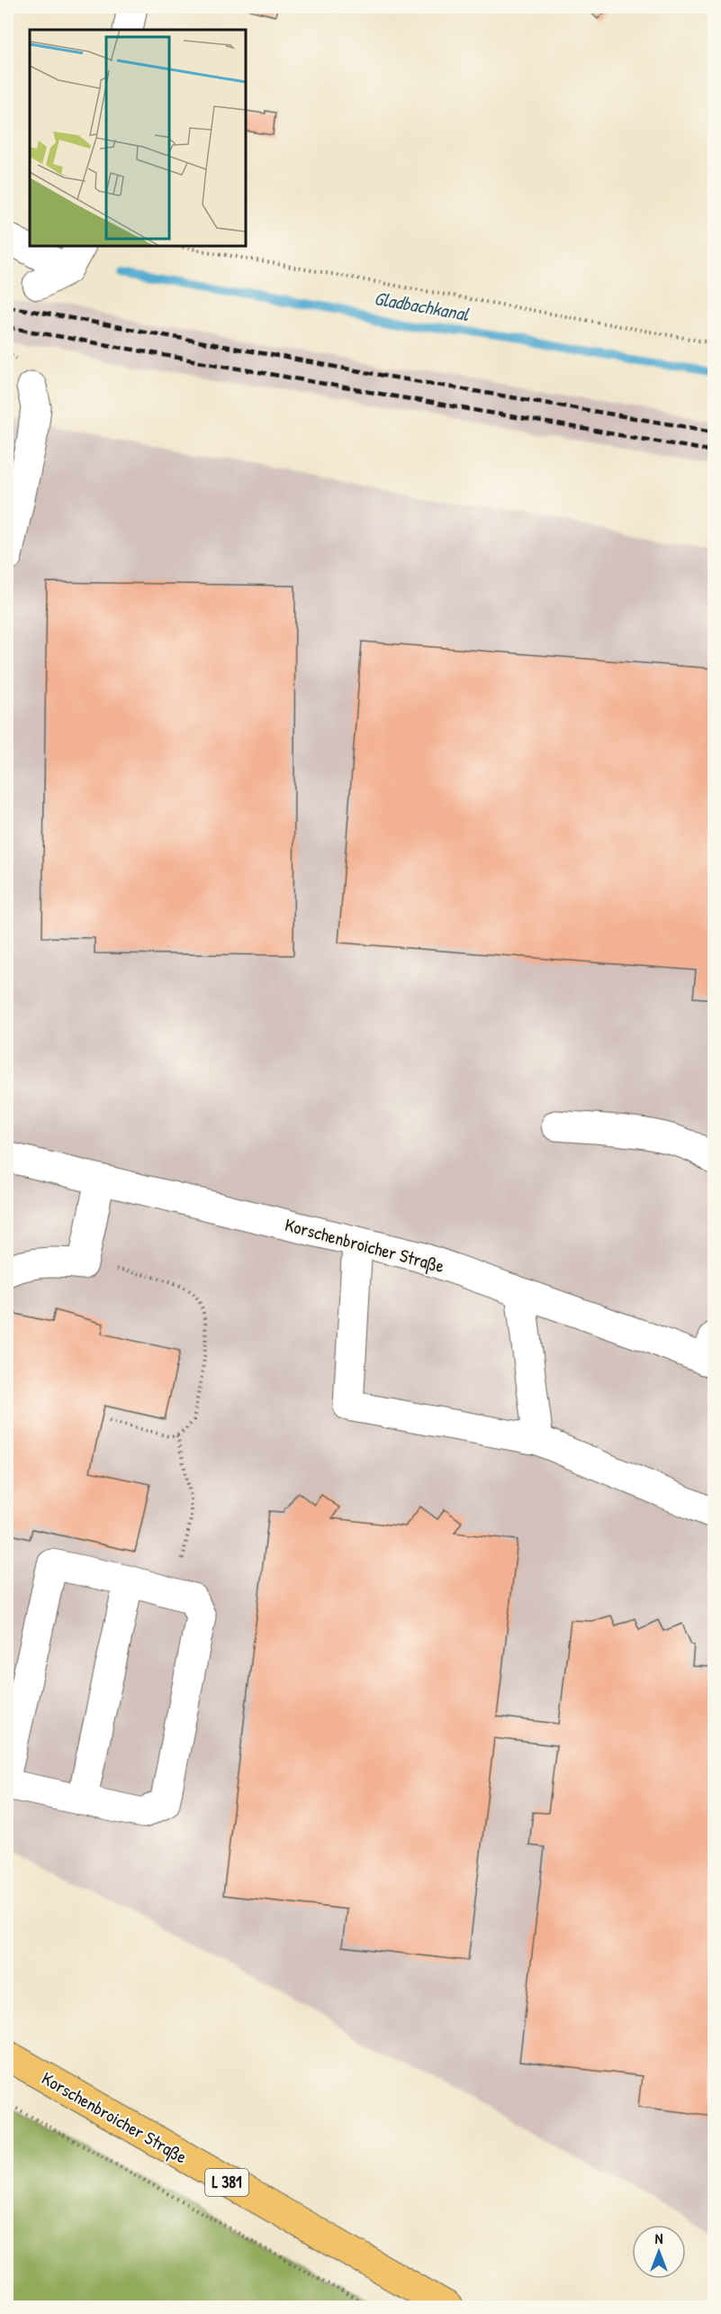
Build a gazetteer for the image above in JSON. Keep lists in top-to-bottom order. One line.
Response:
{"streets":{"main road":["Korschenbroicher Straße","L 381"]},"water":["Gladbachkanal"],"north":"top"}
